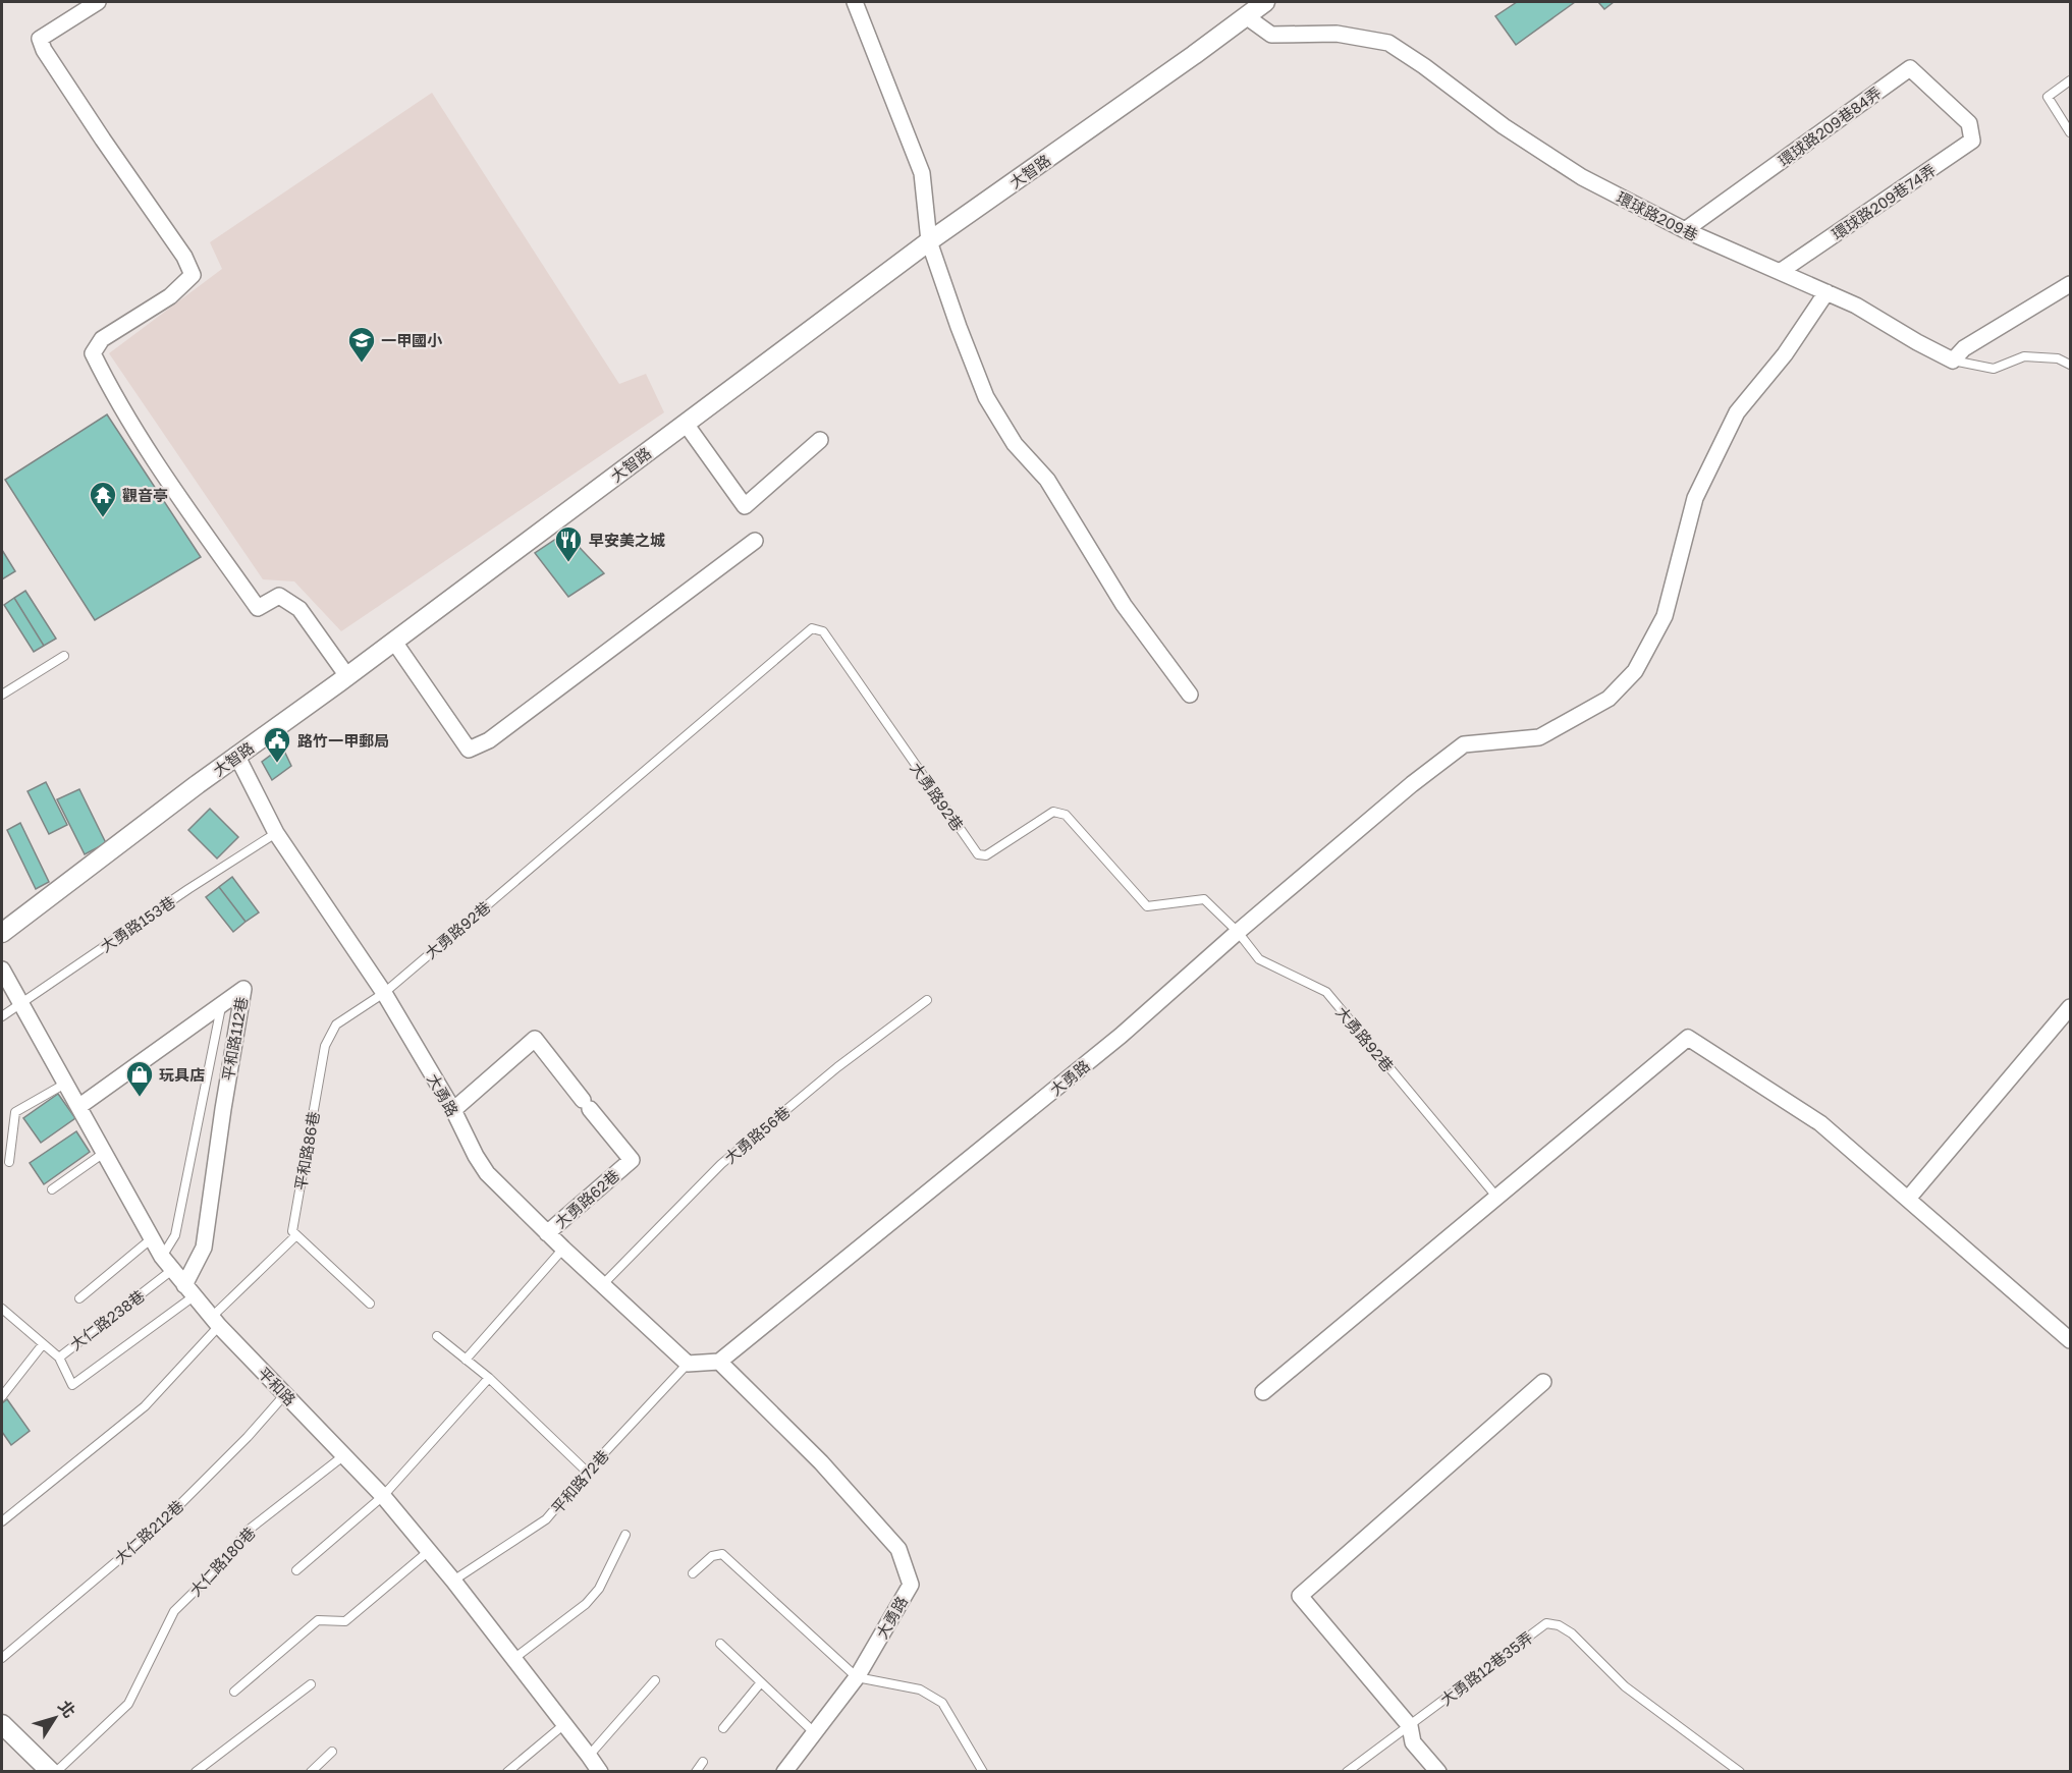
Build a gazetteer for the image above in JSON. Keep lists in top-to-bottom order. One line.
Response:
{"streets":{"street":["環球路209巷84弄","大智路","環球路209巷74弄","環球路209巷","平和路112巷","大勇路","大勇路62巷","平和路"],"lane":["大勇路92巷","大勇路153巷","大勇路56巷","平和路86巷","大仁路238巷","平和路72巷","大仁路212巷","大仁路180巷","大勇路12巷35弄"]},"crossings":[["環球路209巷84弄","環球路209巷74弄"],["環球路209巷84弄","環球路209巷"],["大智路","環球路209巷"],["大智路","大勇路"],["環球路209巷74弄","環球路209巷"],["環球路209巷","大勇路"],["大勇路92巷","大勇路"],["大勇路92巷","平和路86巷"],["大勇路153巷","大勇路"],["大勇路153巷","平和路"],["平和路112巷","平和路"],["大勇路","大勇路56巷"],["大勇路","平和路86巷"],["大勇路","大勇路62巷"],["大勇路","平和路72巷"],["大仁路238巷","平和路"],["平和路","平和路72巷"],["平和路","大仁路212巷"],["平和路","大仁路180巷"]],"places":{"school or university":["一甲國小"],"temple":["觀音亭"],"restaurant":["早安美之城"],"public building":["路竹一甲郵局"],"shop":["玩具店"]},"north":"top right"}
